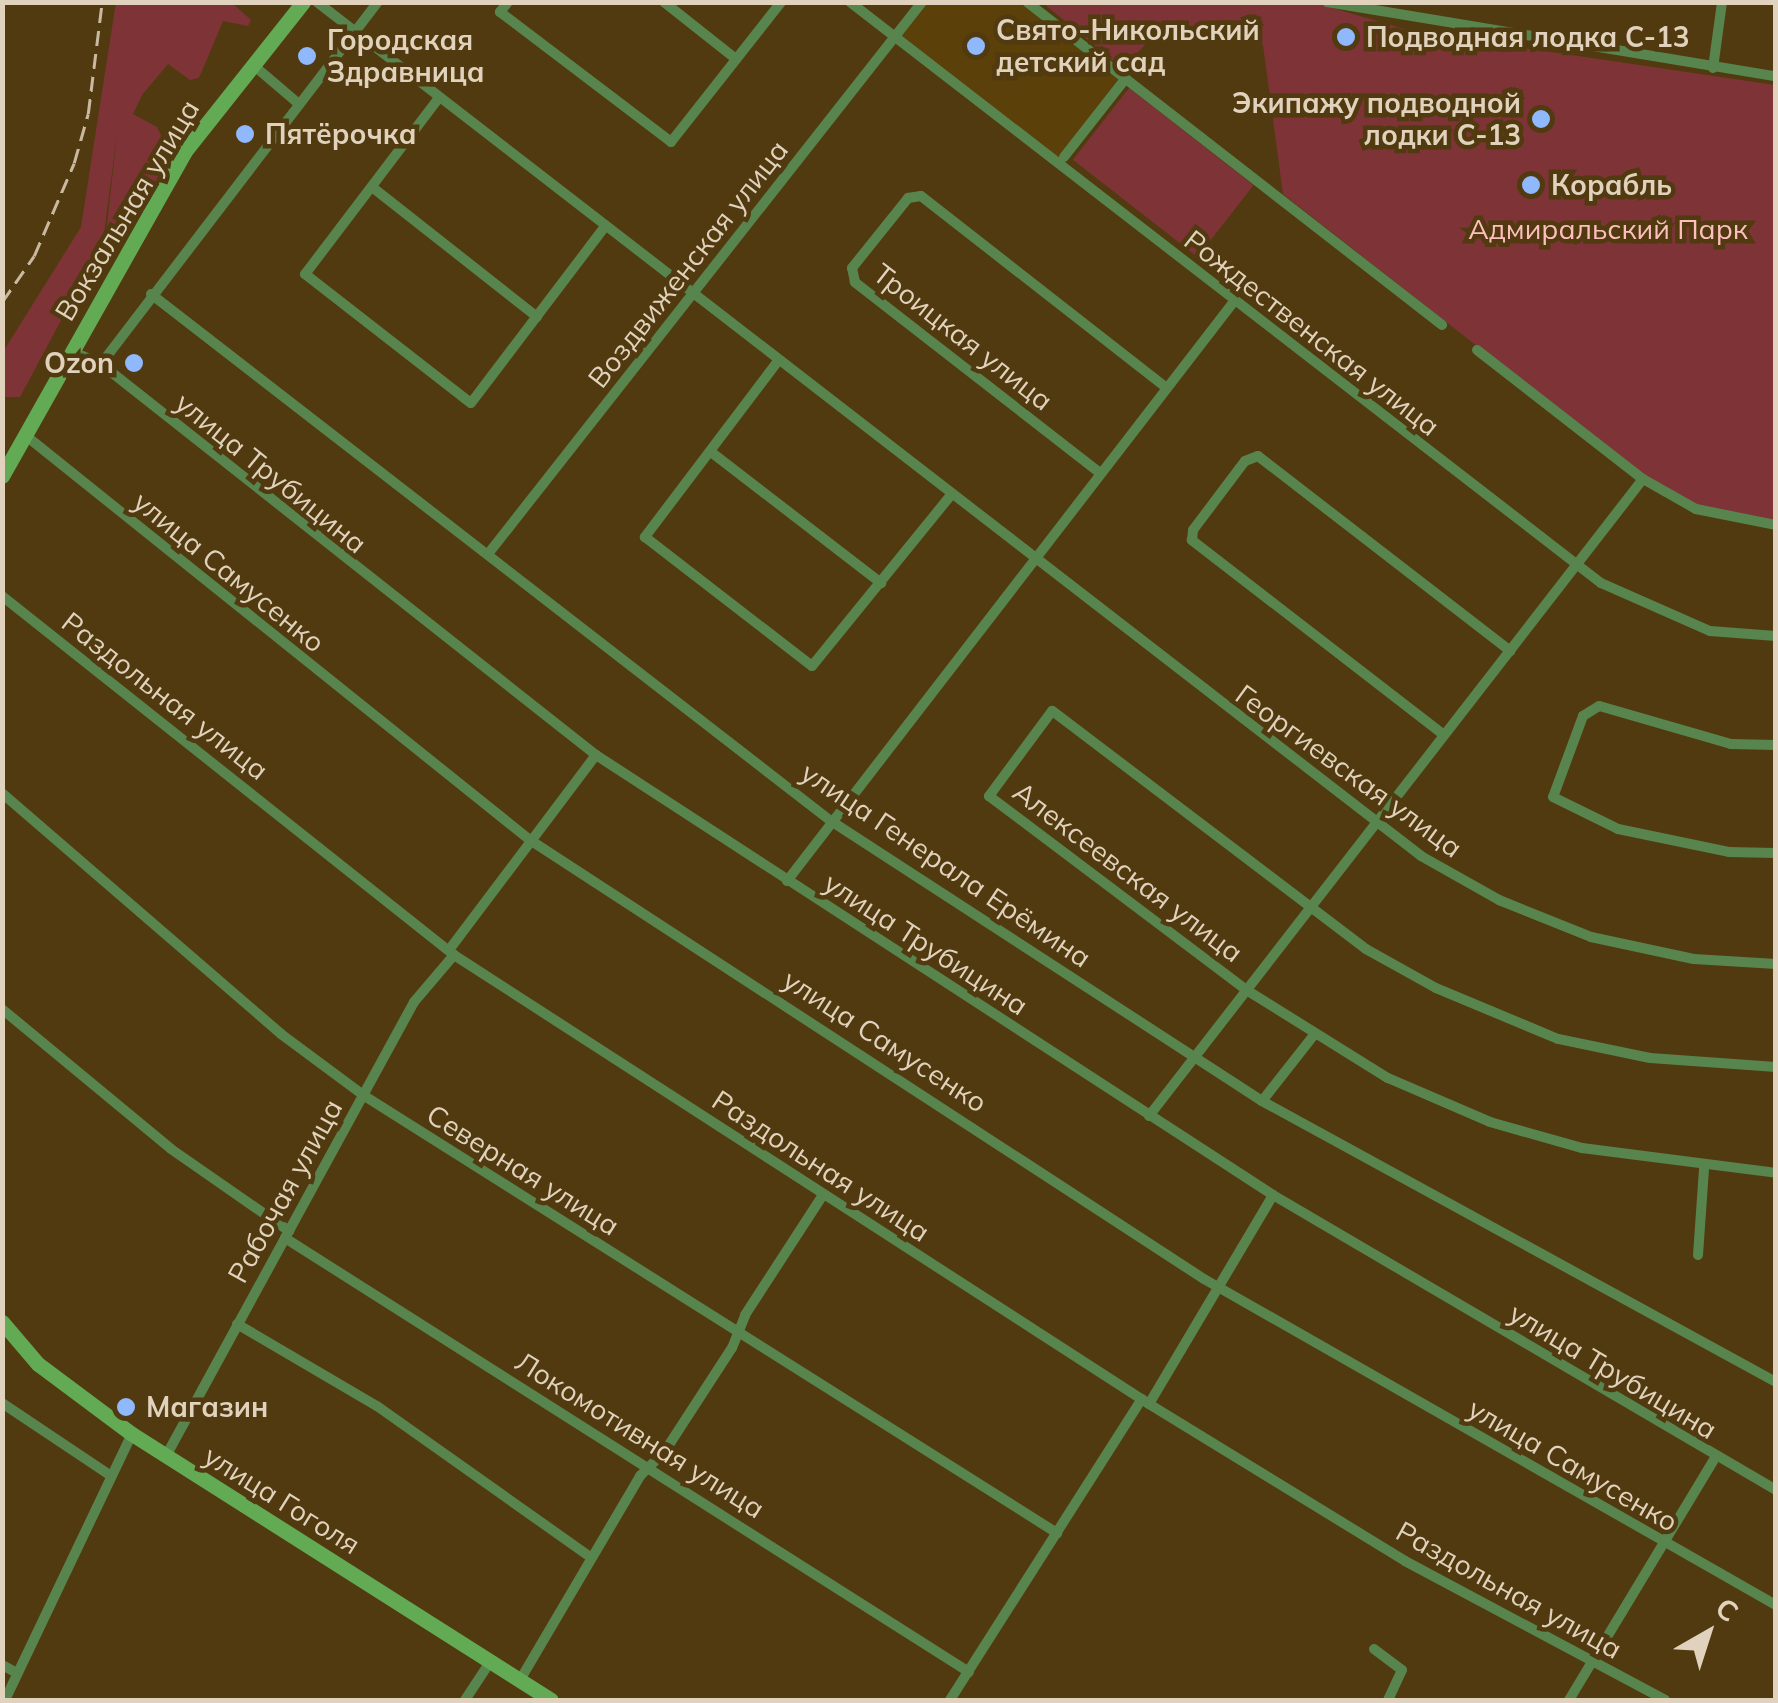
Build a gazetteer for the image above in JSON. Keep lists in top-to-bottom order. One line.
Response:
{"streets":{"main road":["Вокзальная улица","улица Гоголя"],"street":["Воздвиженская улица","Рождественская улица","Троицкая улица","улица Трубицина","улица Самусенко","Раздольная улица","Георгиевская улица","улица Генерала Ерёмина","Алексеевская улица","Северная улица","Рабочая улица","Локомотивная улица"]},"crossings":[["Вокзальная улица","улица Трубицина"],["Вокзальная улица","улица Самусенко"],["Воздвиженская улица","Рождественская улица"],["Воздвиженская улица","Георгиевская улица"],["Воздвиженская улица","улица Генерала Ерёмина"],["Рождественская улица","Алексеевская улица"],["улица Трубицина","Алексеевская улица"],["улица Трубицина","Рабочая улица"],["улица Самусенко","Рабочая улица"],["Раздольная улица","Рабочая улица"],["Георгиевская улица","Алексеевская улица"],["улица Генерала Ерёмина","Алексеевская улица"],["Северная улица","Рабочая улица"],["Рабочая улица","Локомотивная улица"],["Рабочая улица","улица Гоголя"]],"parks":["Адмиральский Парк"],"places":["Подводная лодка С-13","Свято-Никольский детский сад","Городская Здравница","Экипажу подводной лодки С-13","Пятёрочка","Корабль","Ozon","Магазин"],"north":"top right"}
